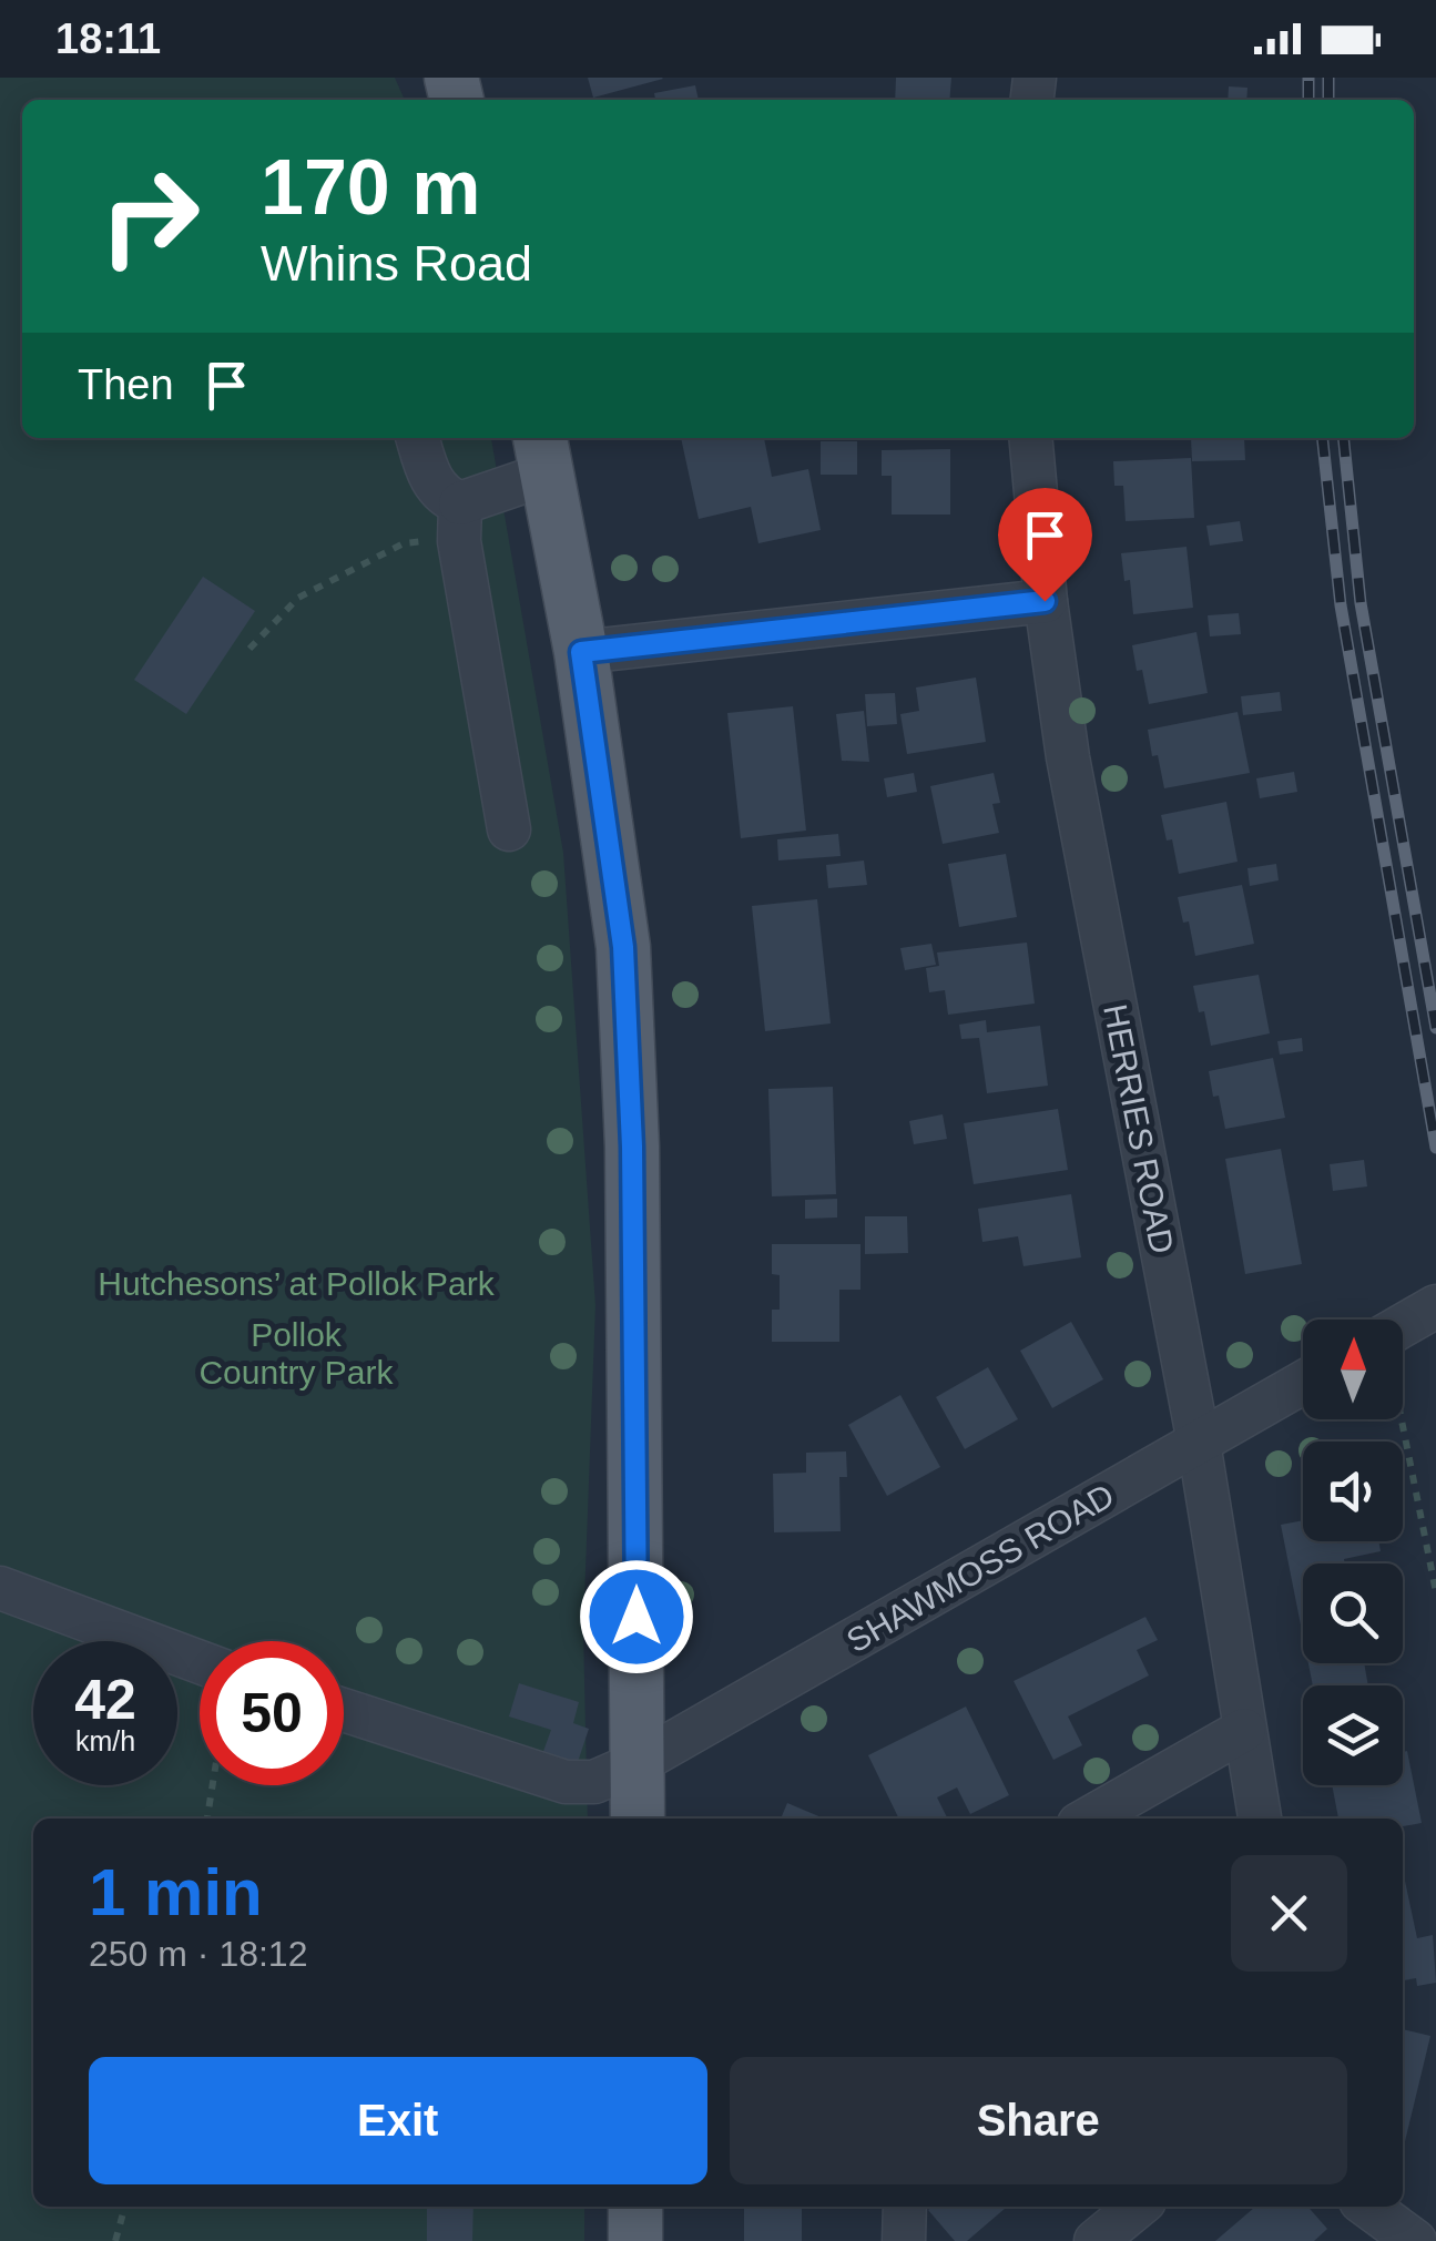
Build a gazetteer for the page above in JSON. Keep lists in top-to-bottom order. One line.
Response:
{"streets":{"street":["HERRIES ROAD","SHAWMOSS ROAD"]},"crossings":[["HERRIES ROAD","SHAWMOSS ROAD"]],"parks":["Hutchesons’ at Pollok Park","Pollok Country Park"],"north":"top","page":{"status":"18:11","turn":["170 m","Whins Road"],"then":"Then","speed":"42 km/h","limit":"50","heading":["1 min","250 m · 18:12"],"buttons":["Exit","Share"]}}
